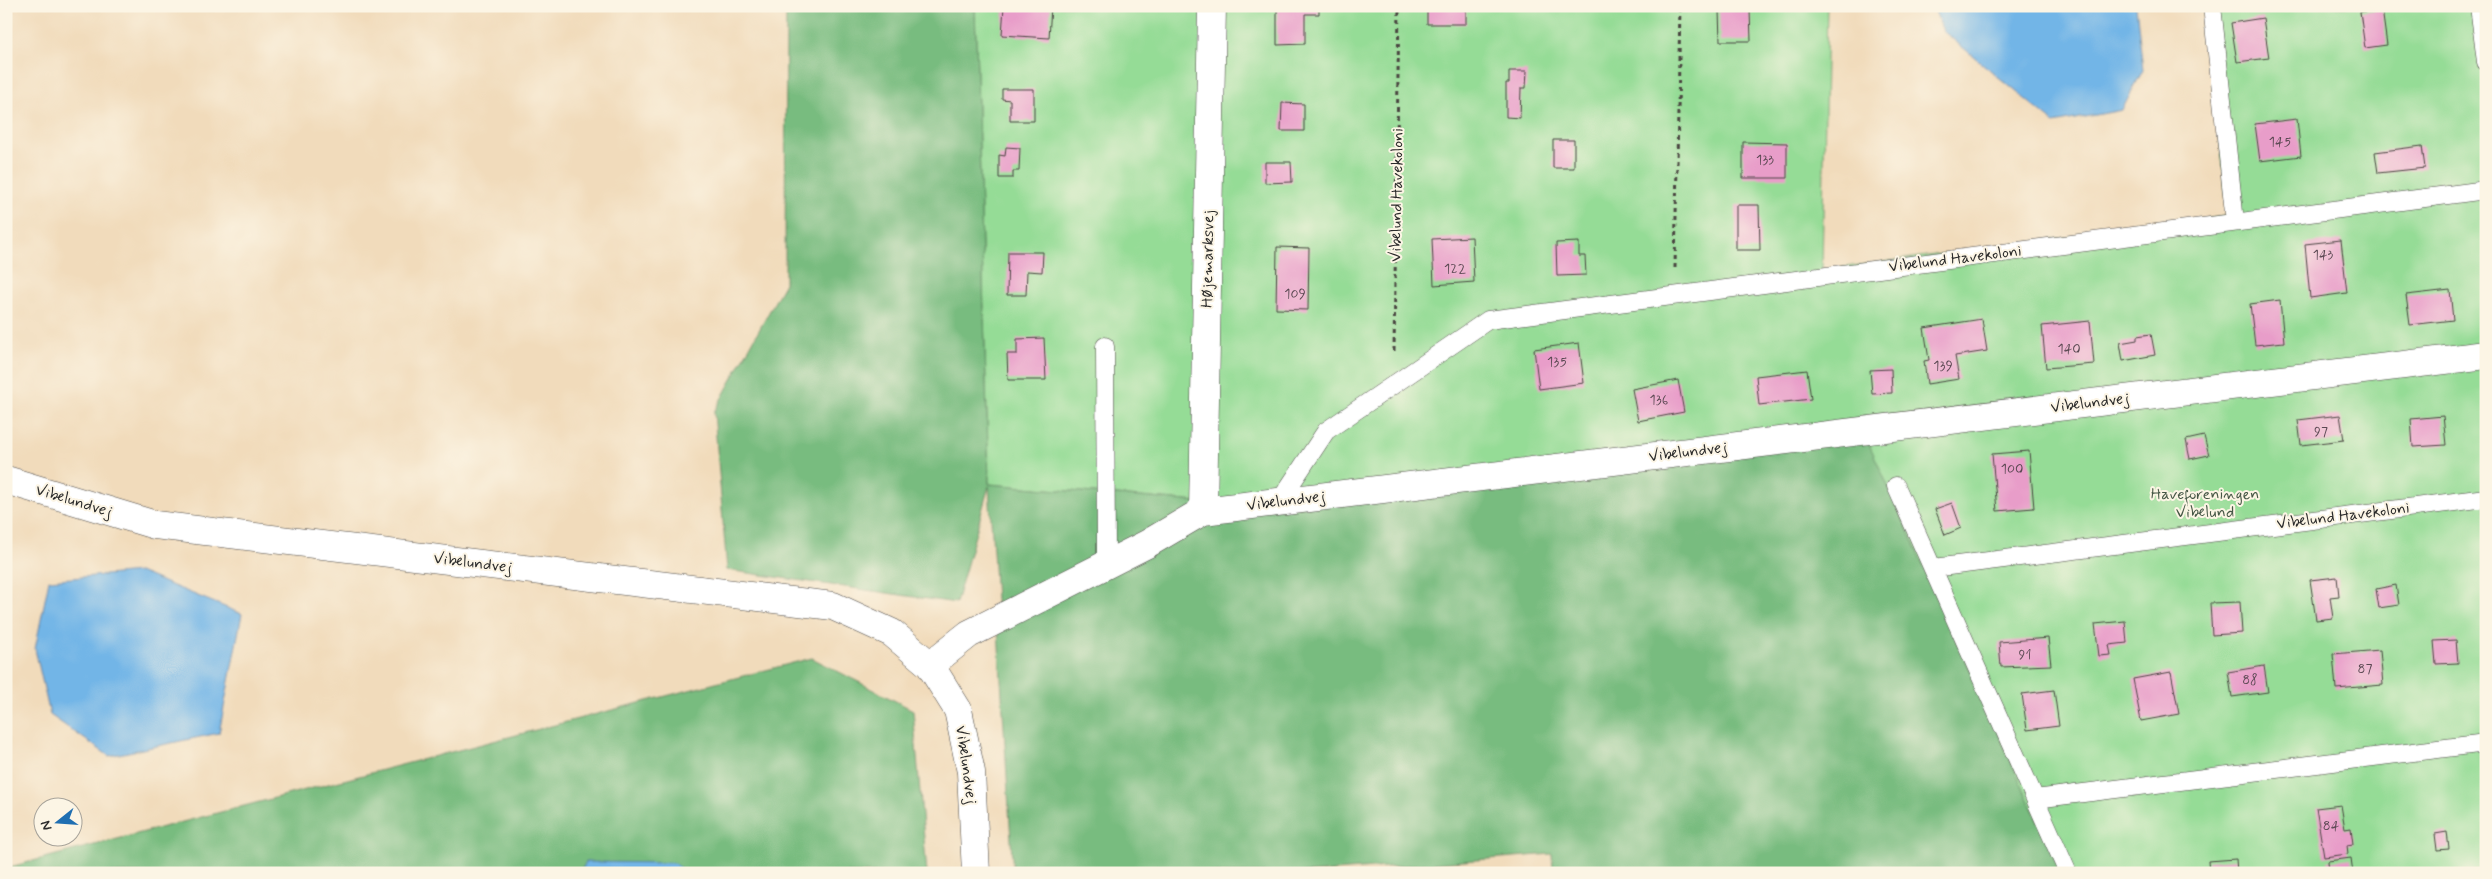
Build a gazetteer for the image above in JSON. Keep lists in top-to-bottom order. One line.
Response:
{"streets":{"street":["Højemarksvej","Vibelundvej"],"lane":["Vibelund Havekoloni"]},"crossings":[["Vibelund Havekoloni","Vibelundvej"],["Højemarksvej","Vibelundvej"]],"parks":["Haveforeningen Vibelund"],"house_numbers":["145","133","143","122","109","140","135","139","136","97","100","91","87","88","84"],"north":"left"}
